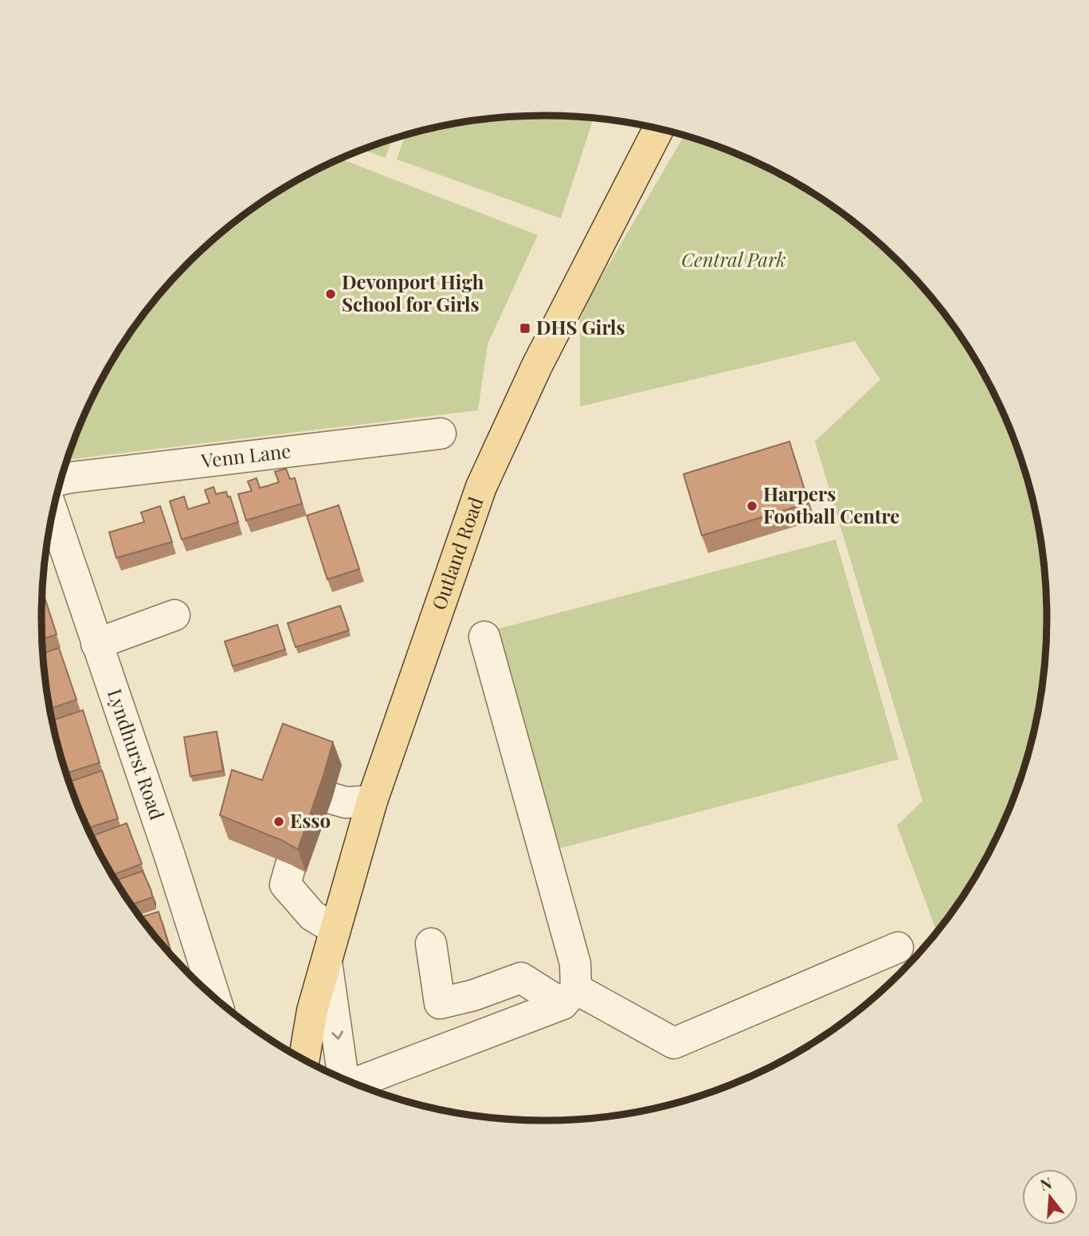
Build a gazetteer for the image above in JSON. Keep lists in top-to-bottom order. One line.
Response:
{"streets":{"main road":["Outland Road"],"street":["Venn Lane","Lyndhurst Road"]},"parks":["Central Park"],"places":{"other":["Devonport High School for Girls","Harpers Football Centre","Esso"],"transit":["DHS Girls"]},"north":"top"}
